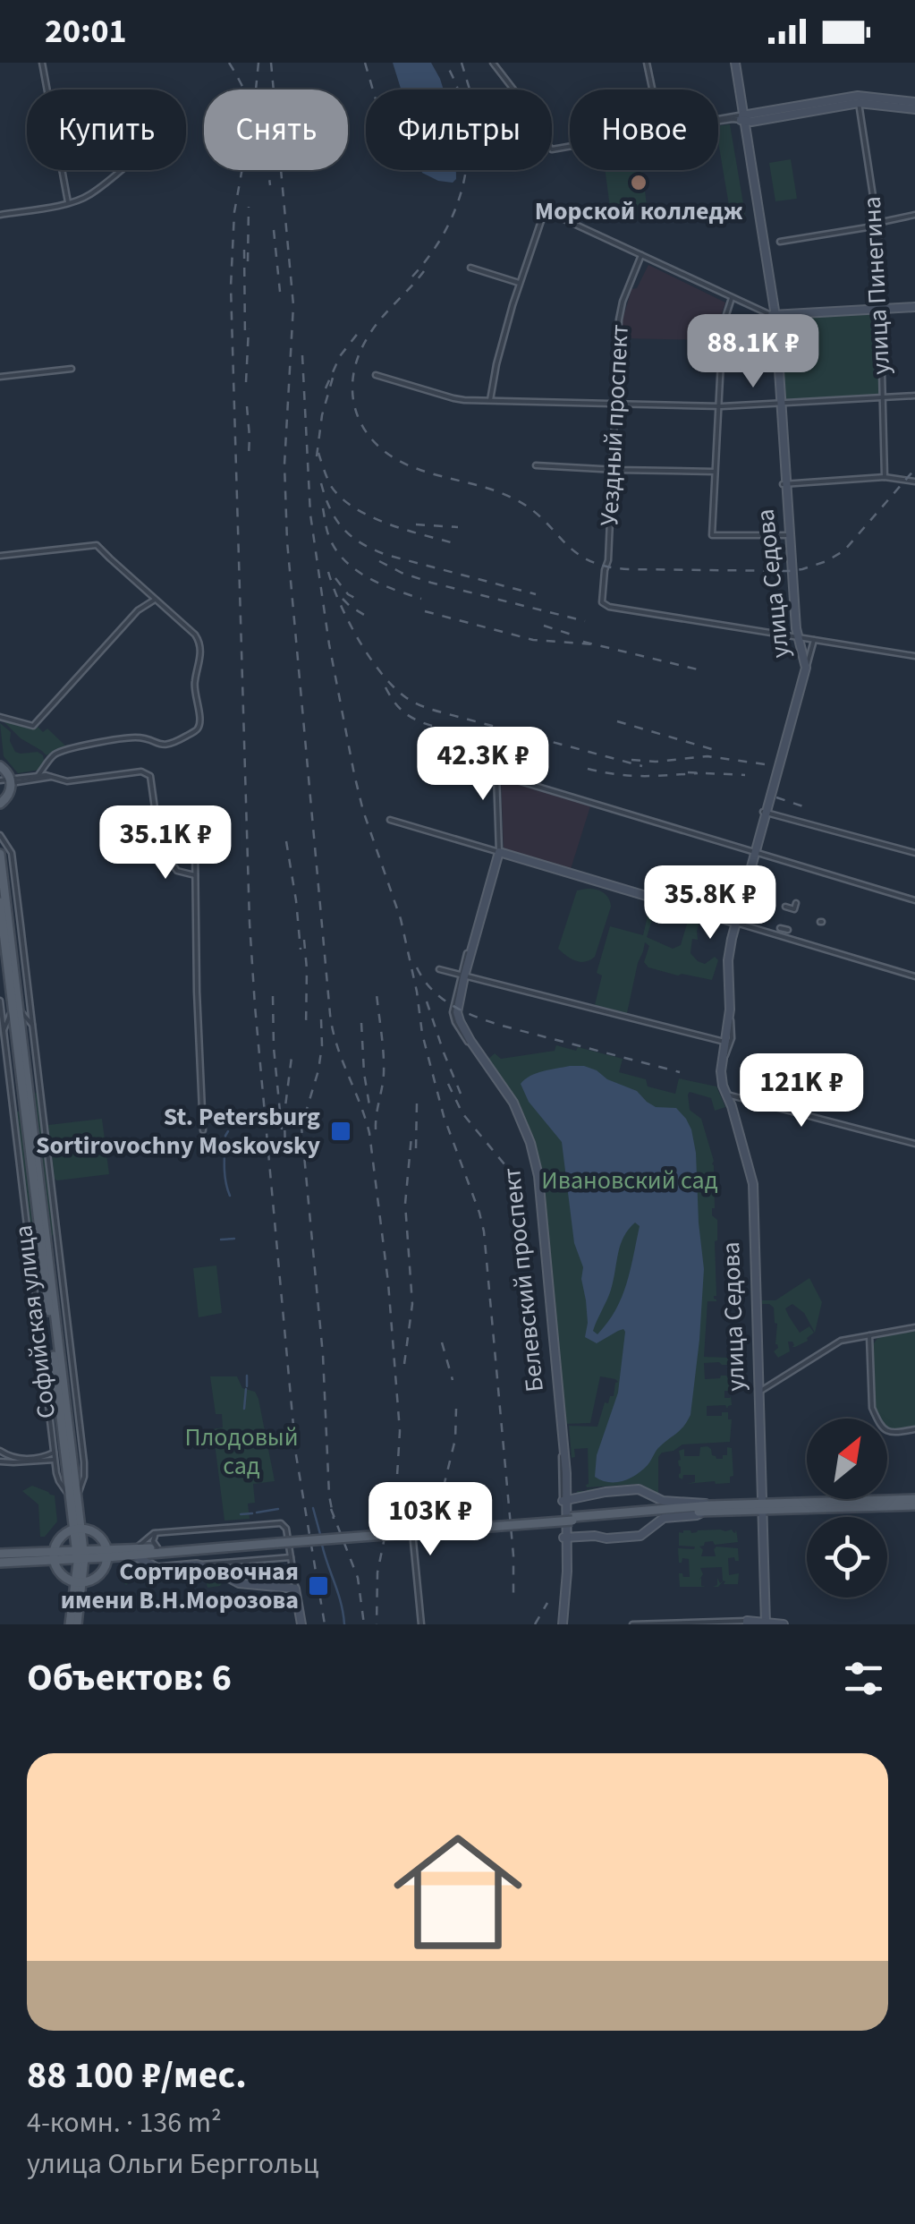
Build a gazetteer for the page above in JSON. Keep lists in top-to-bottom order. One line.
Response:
{"streets":{"main road":["улица Седова","Белевский проспект","Софийская улица"],"street":["улица Пинегина","Уездный проспект"]},"crossings":[["Уездный проспект","улица Седова"],["улица Седова","Белевский проспект"]],"parks":["Ивановский сад","Плодовый сад"],"places":{"other":["Морской колледж"],"transit":["St. Petersburg Sortirovochny Moskovsky","Сортировочная имени В.Н.Морозова"]},"north":"top right","page":{"status":"20:01","chip":["Купить","Снять","Фильтры","Новое"],"price":["88.1K ₽","42.3K ₽","35.1K ₽","35.8K ₽","121K ₽","103K ₽"],"heading":"Объектов: 6","list":[{"name":"88 100 ₽/мес.","note":"4-комн. · 136 m² · улица Ольги Берггольц"}]}}
